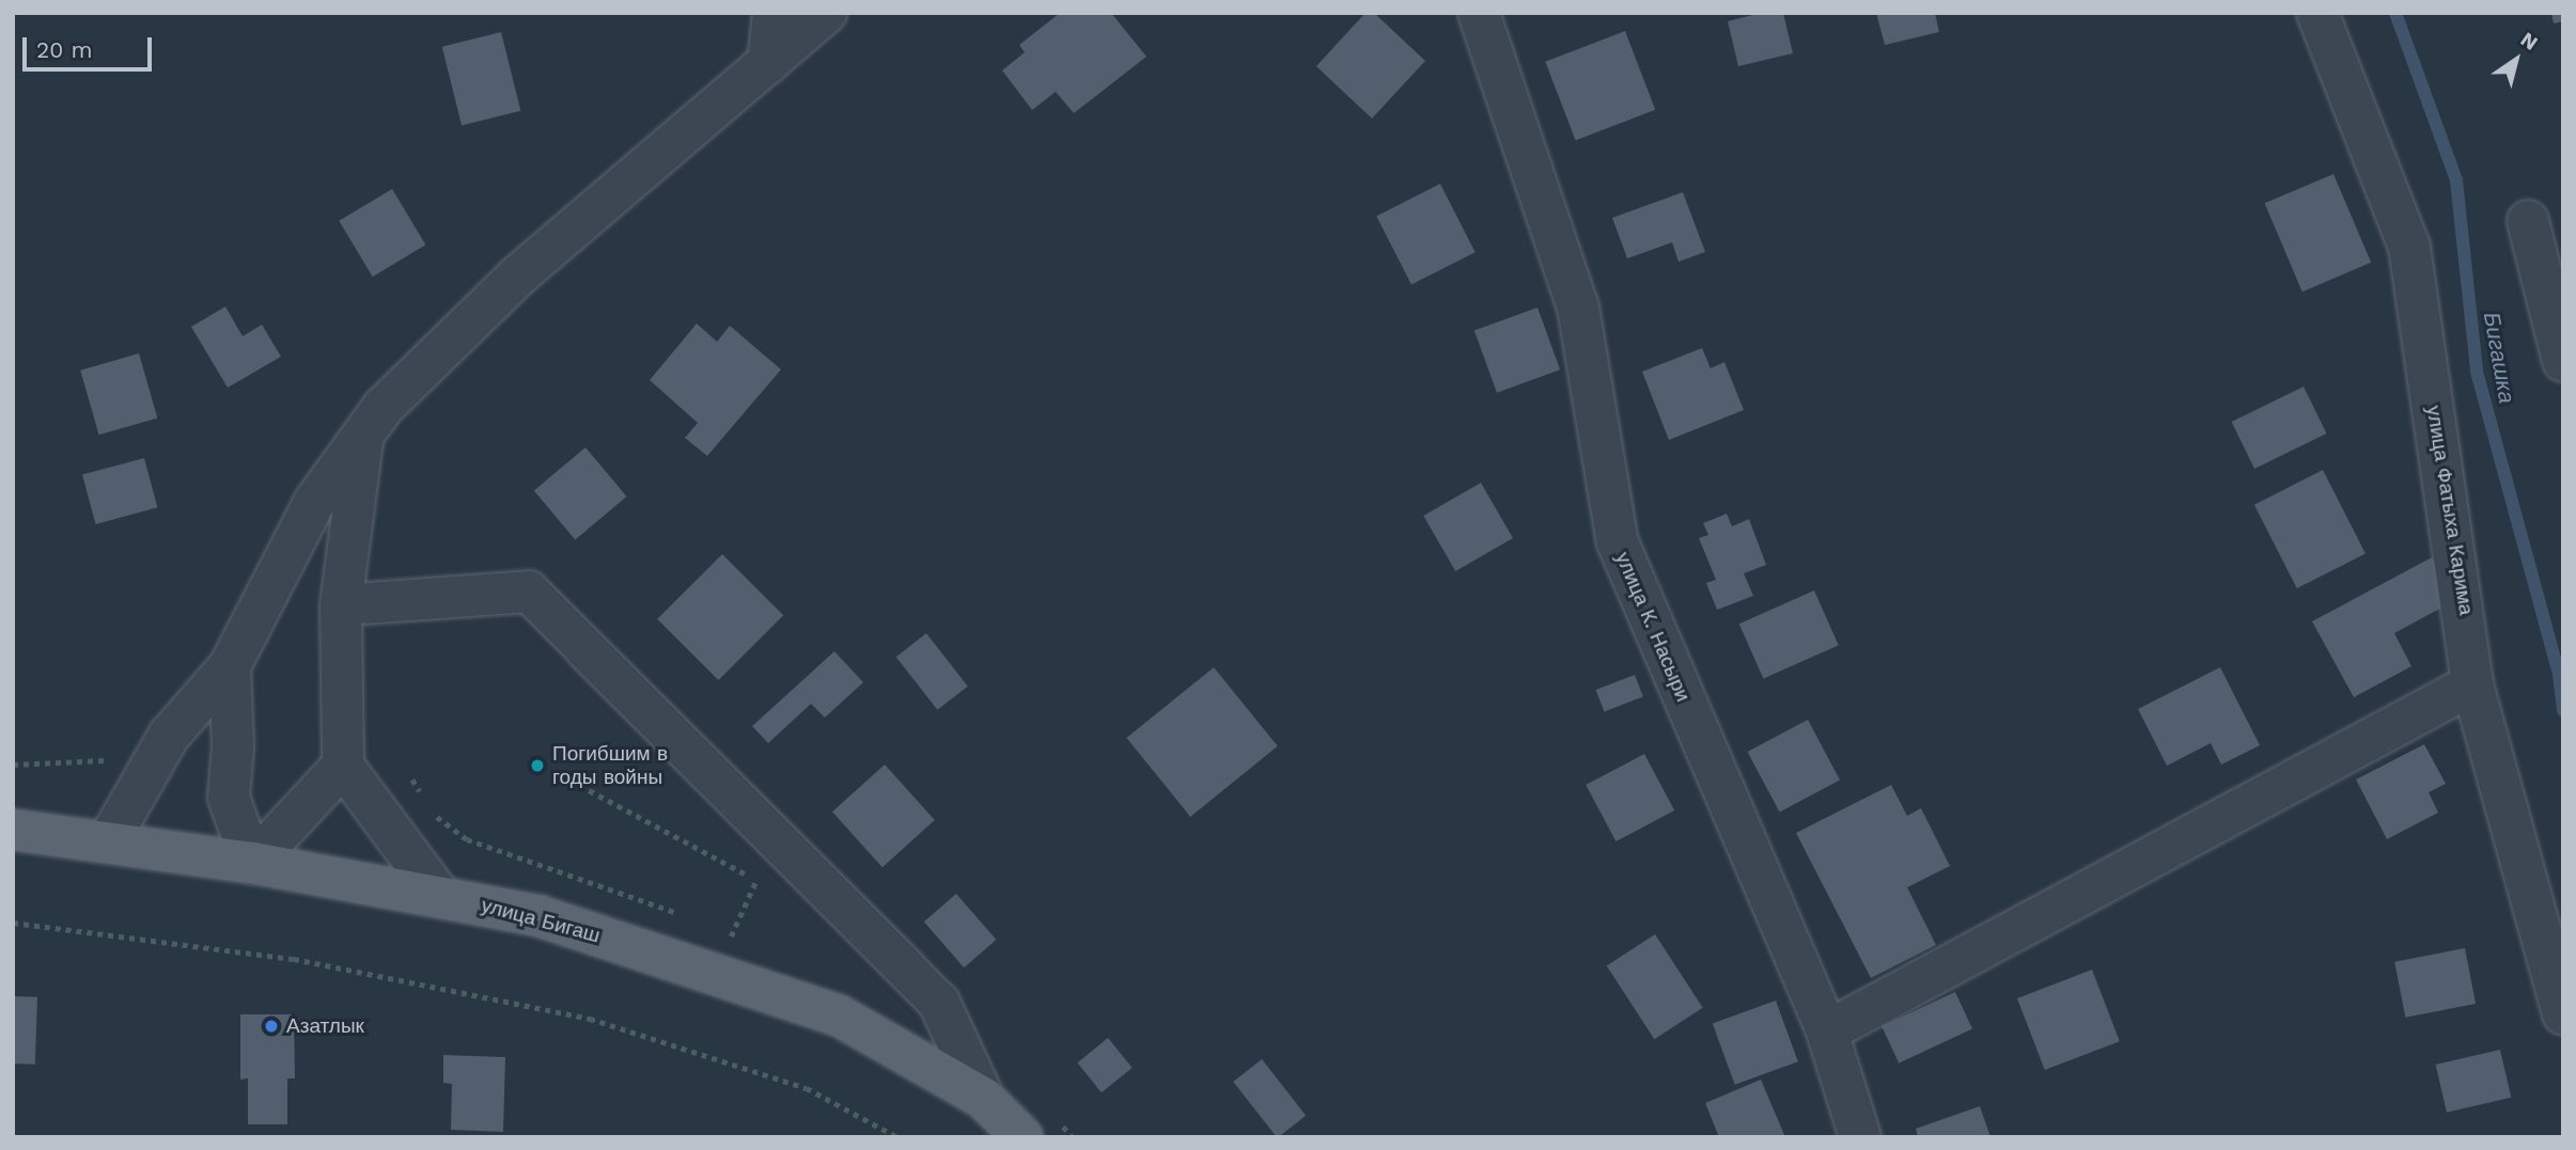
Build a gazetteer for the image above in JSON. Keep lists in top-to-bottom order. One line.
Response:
{"streets":{"main road":["улица Бигаш"],"street":["улица Фатыха Карима","улица К. Насыри"]},"water":["Бигашка"],"places":["Погибшим в годы войны","Азатлык"],"scale_bar":"20 m","north":"top right"}
